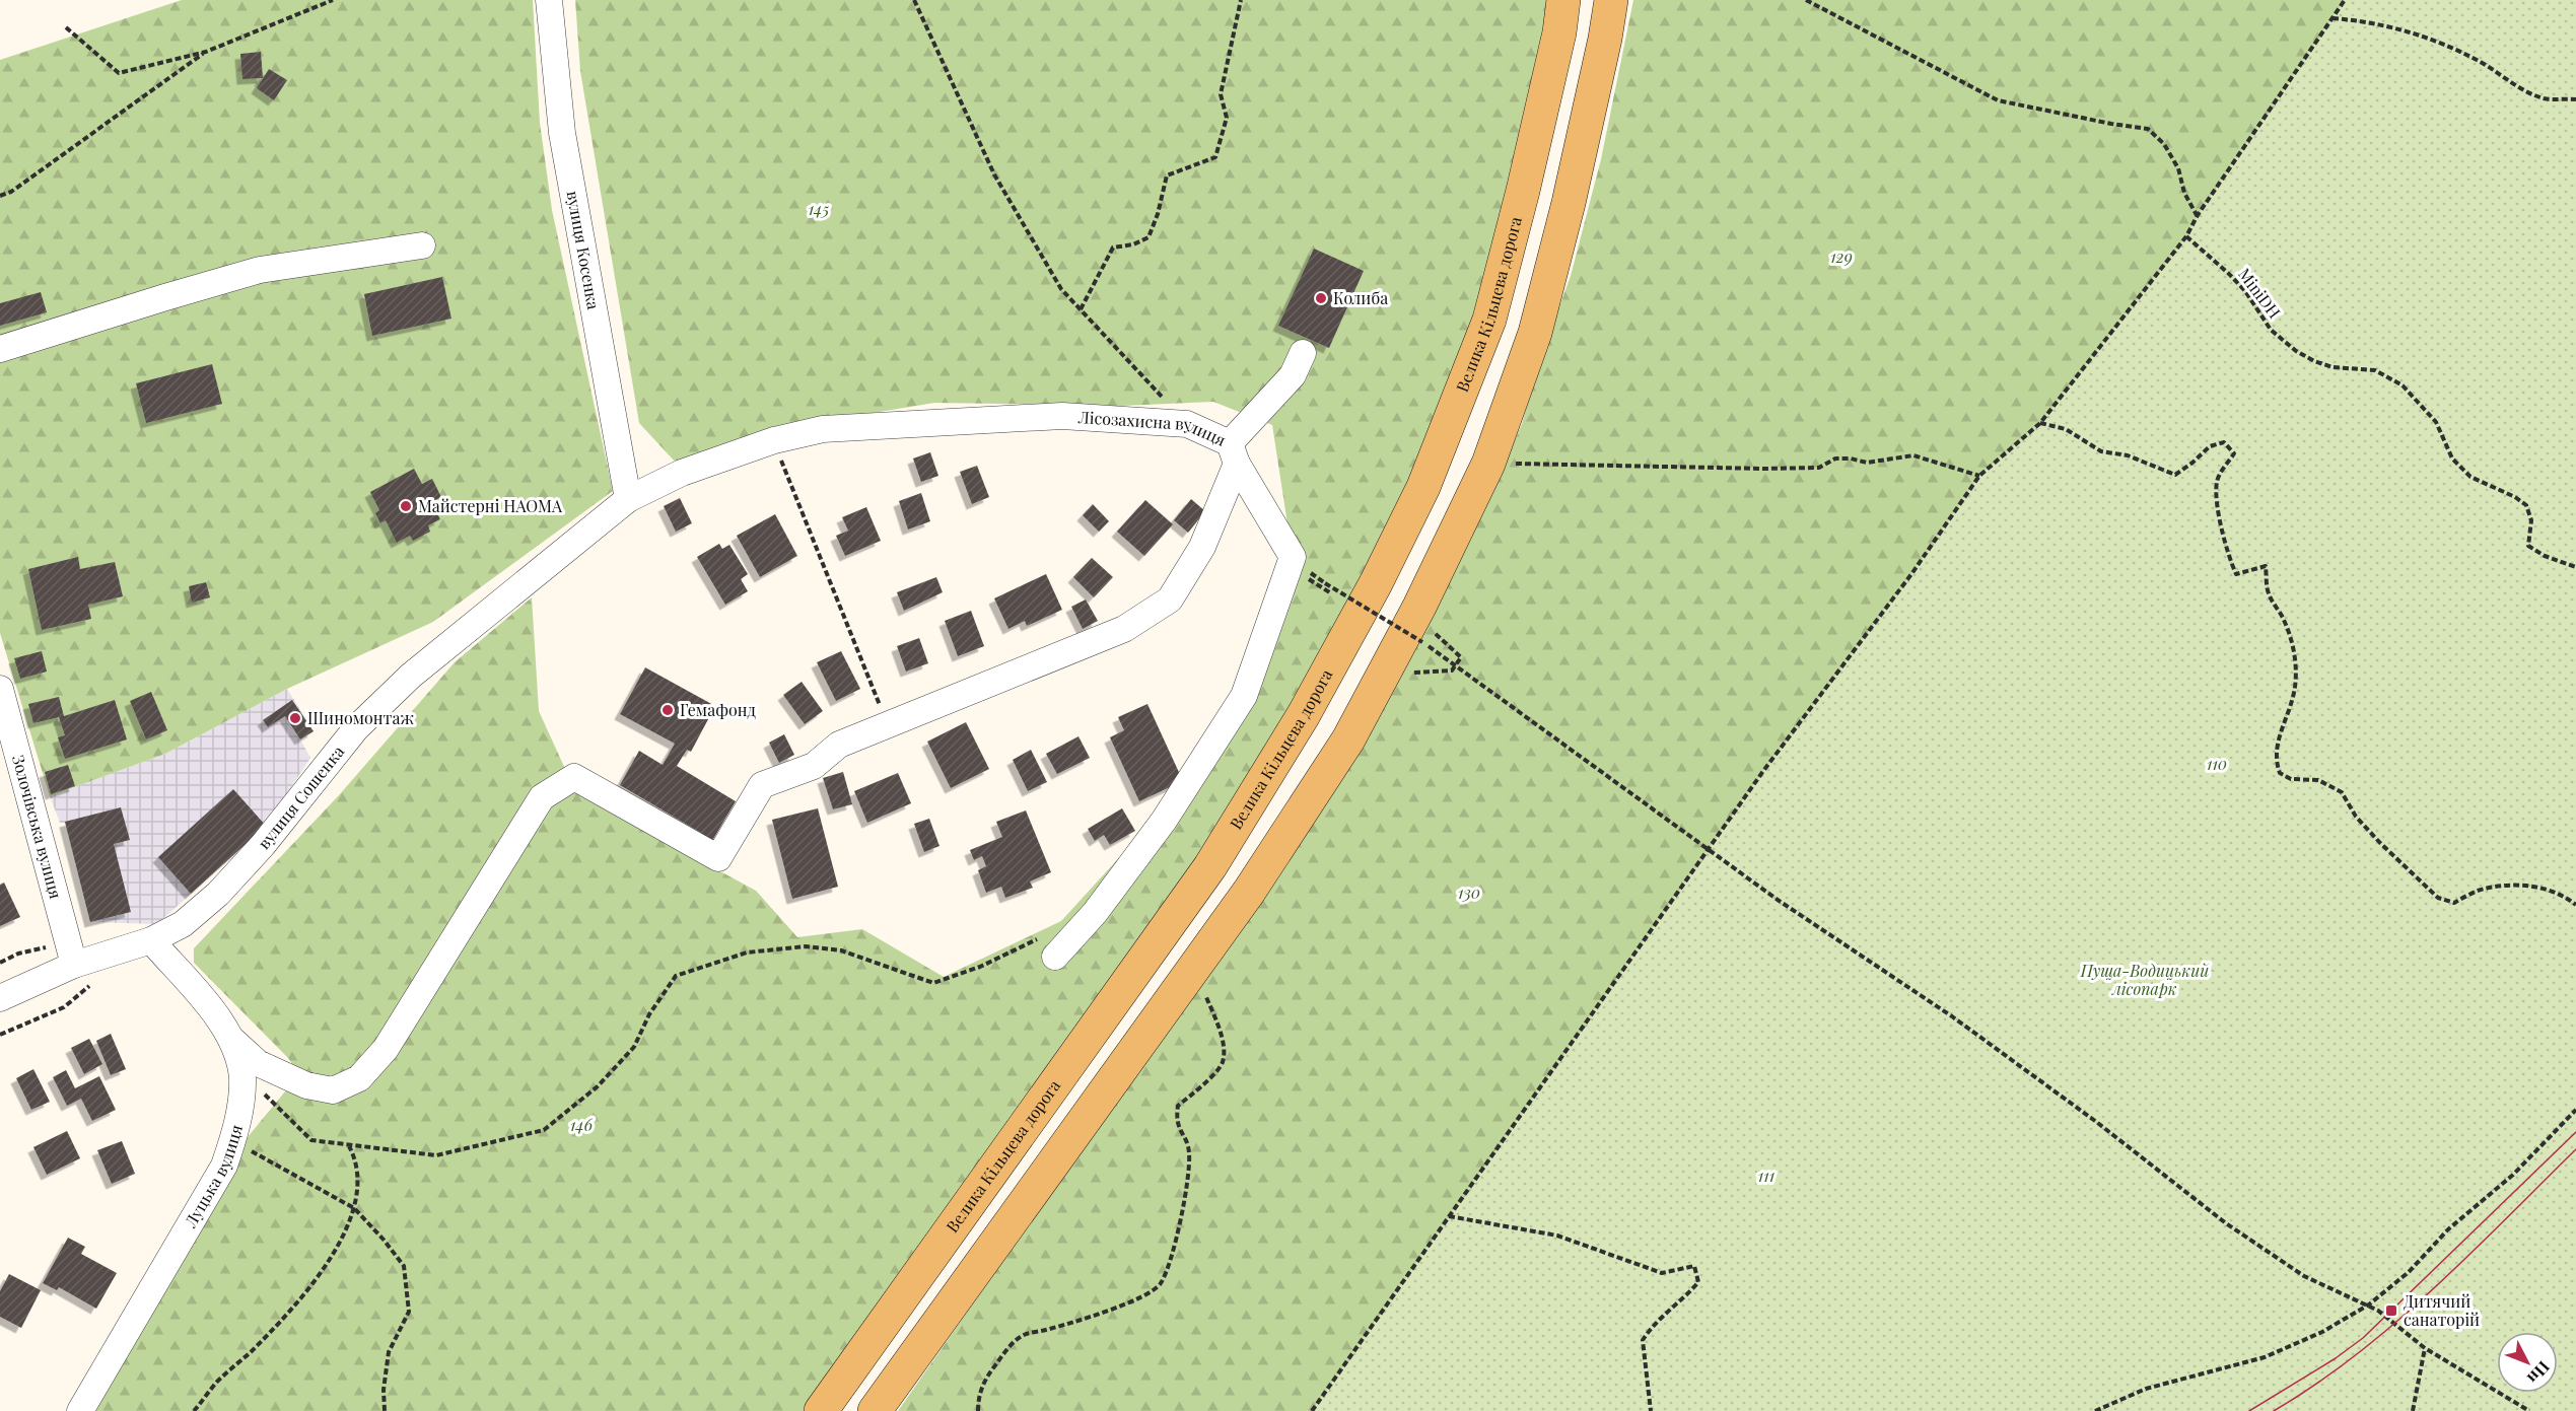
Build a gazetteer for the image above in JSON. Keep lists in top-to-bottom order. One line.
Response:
{"streets":{"main road":["Велика Кільцева дорога"],"street":["вулиця Косенка","Лісозахисна вулиця","вулиця Сошенка","Золочівська вулиця","Луцька вулиця"],"path":["MiniDH"]},"crossings":[["вулиця Косенка","Лісозахисна вулиця"],["вулиця Косенка","вулиця Сошенка"],["Лісозахисна вулиця","вулиця Сошенка"],["Лісозахисна вулиця","Луцька вулиця"],["вулиця Сошенка","Золочівська вулиця"],["вулиця Сошенка","Луцька вулиця"]],"parks":["145","129","110","130","Пуща-Водицький лісопарк","146","111"],"places":{"other":["Колиба","Майстерні НАОМА","Гемафонд","Шиномонтаж"],"transit":["Дитячий санаторій"]},"north":"bottom right"}
